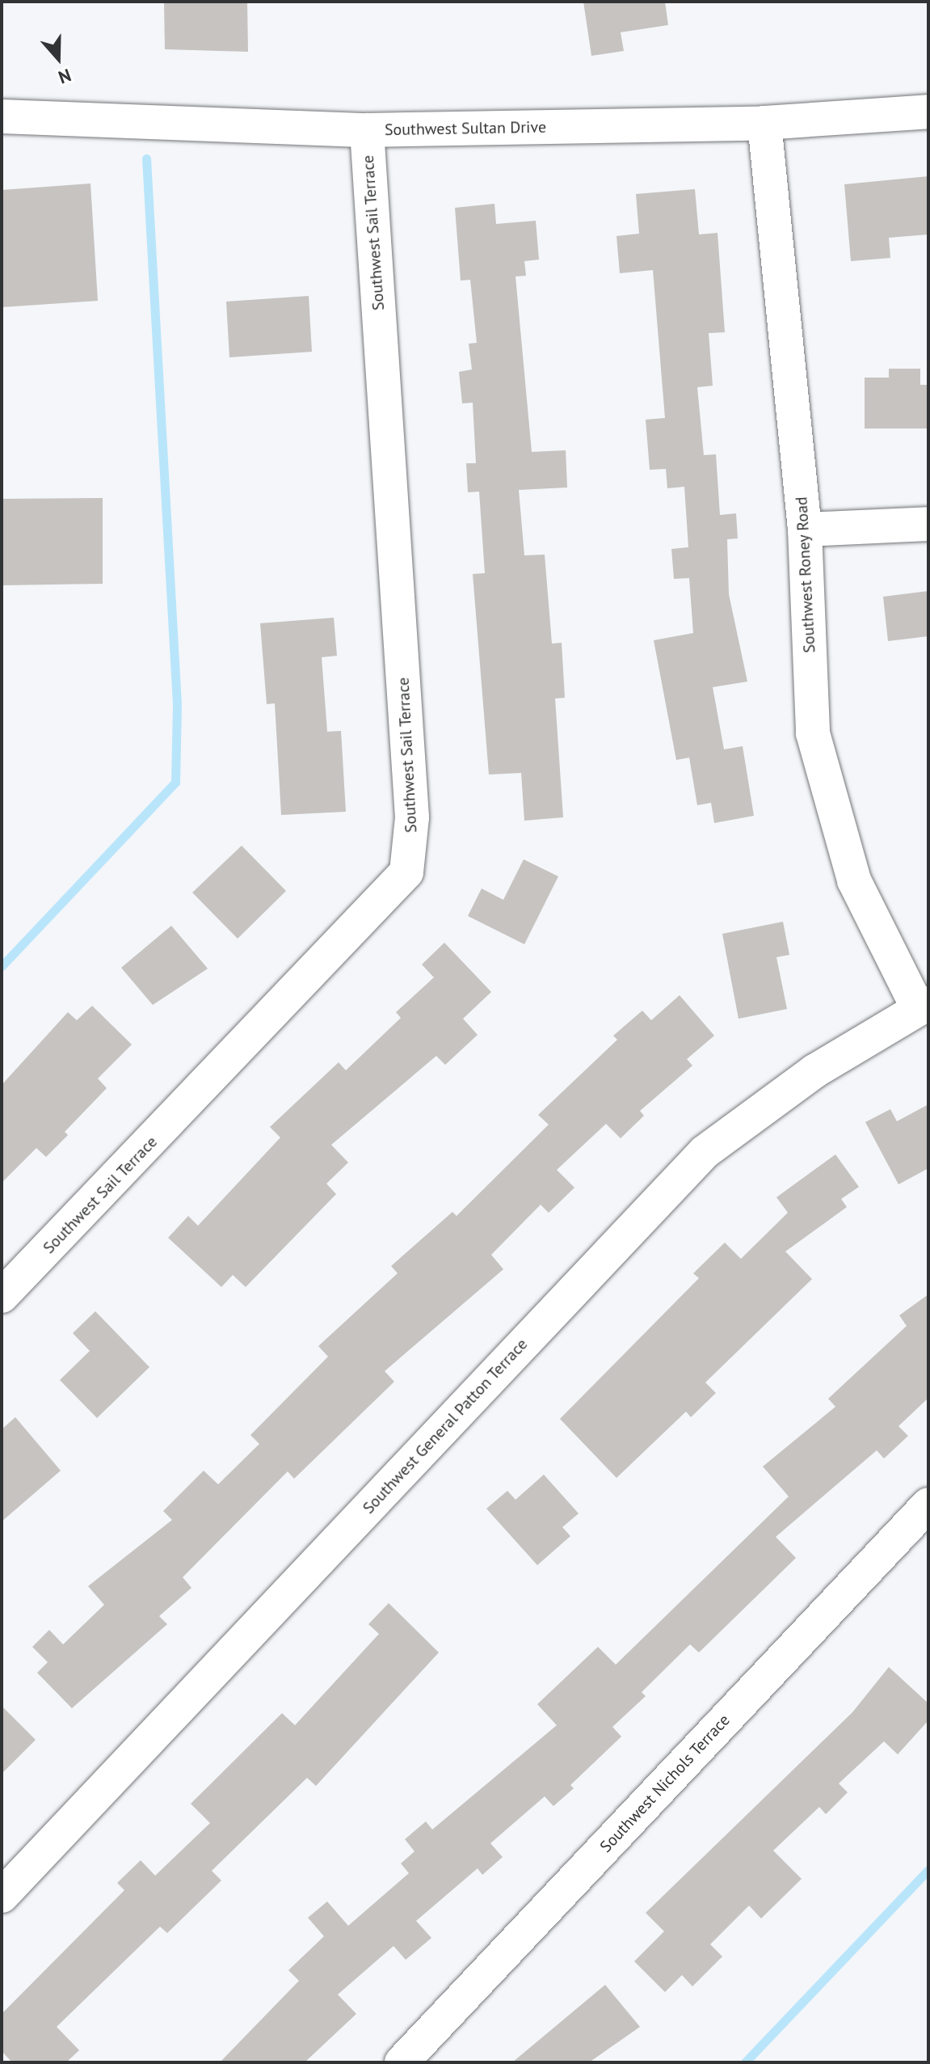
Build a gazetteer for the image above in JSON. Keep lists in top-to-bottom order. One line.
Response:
{"streets":{"street":["Southwest Sultan Drive","Southwest Sail Terrace","Southwest Roney Road","Southwest General Patton Terrace","Southwest Nichols Terrace"]},"crossings":[["Southwest Sultan Drive","Southwest Sail Terrace"],["Southwest Sultan Drive","Southwest Roney Road"],["Southwest Roney Road","Southwest General Patton Terrace"]],"north":"bottom"}
